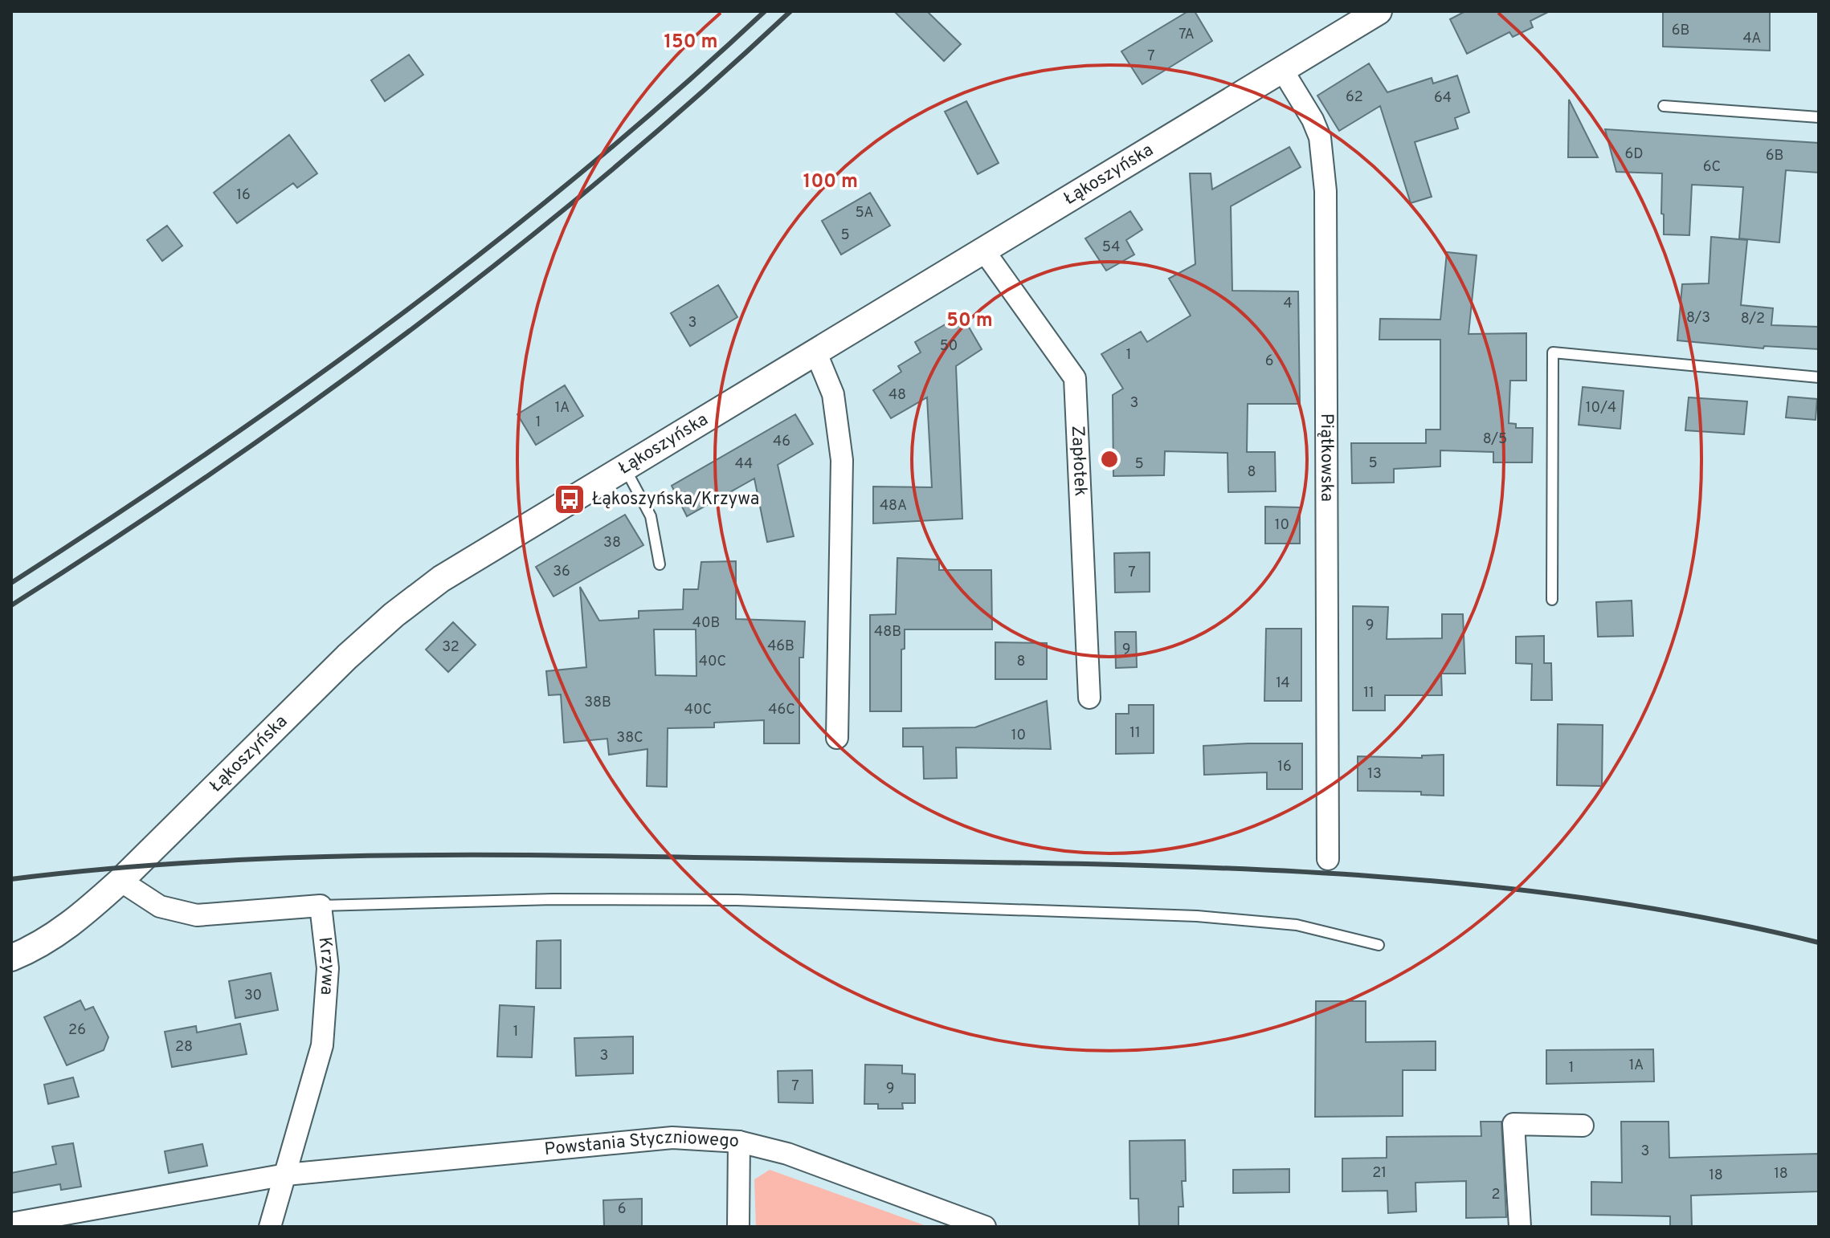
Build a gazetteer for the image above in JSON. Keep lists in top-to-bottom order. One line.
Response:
{"streets":{"street":["Łąkoszyńska","Piątkowska","Zapłotek","Krzywa","Powstania Styczniowego"]},"crossings":[["Łąkoszyńska","Piątkowska"],["Łąkoszyńska","Zapłotek"],["Krzywa","Powstania Styczniowego"]],"places":{"bus stop":["Łąkoszyńska/Krzywa"]},"house_numbers":["6B","7A","4A","7","62","64","6D","6B","6C","16","5A","5","54","4","8/3","8/2","3","50","1","6","48","3","1A","10/4","1","8/5","46","5","44","5","8","48A","10","38","36","7","40B","9","48B","46B","32","9","40C","8","14","11","38B","40C","46C","11","10","38C","16","13","30","26","1","28","3","1A","1","7","9","3","21","18","18","2","6"],"rings":["150 m","100 m","50 m"]}
